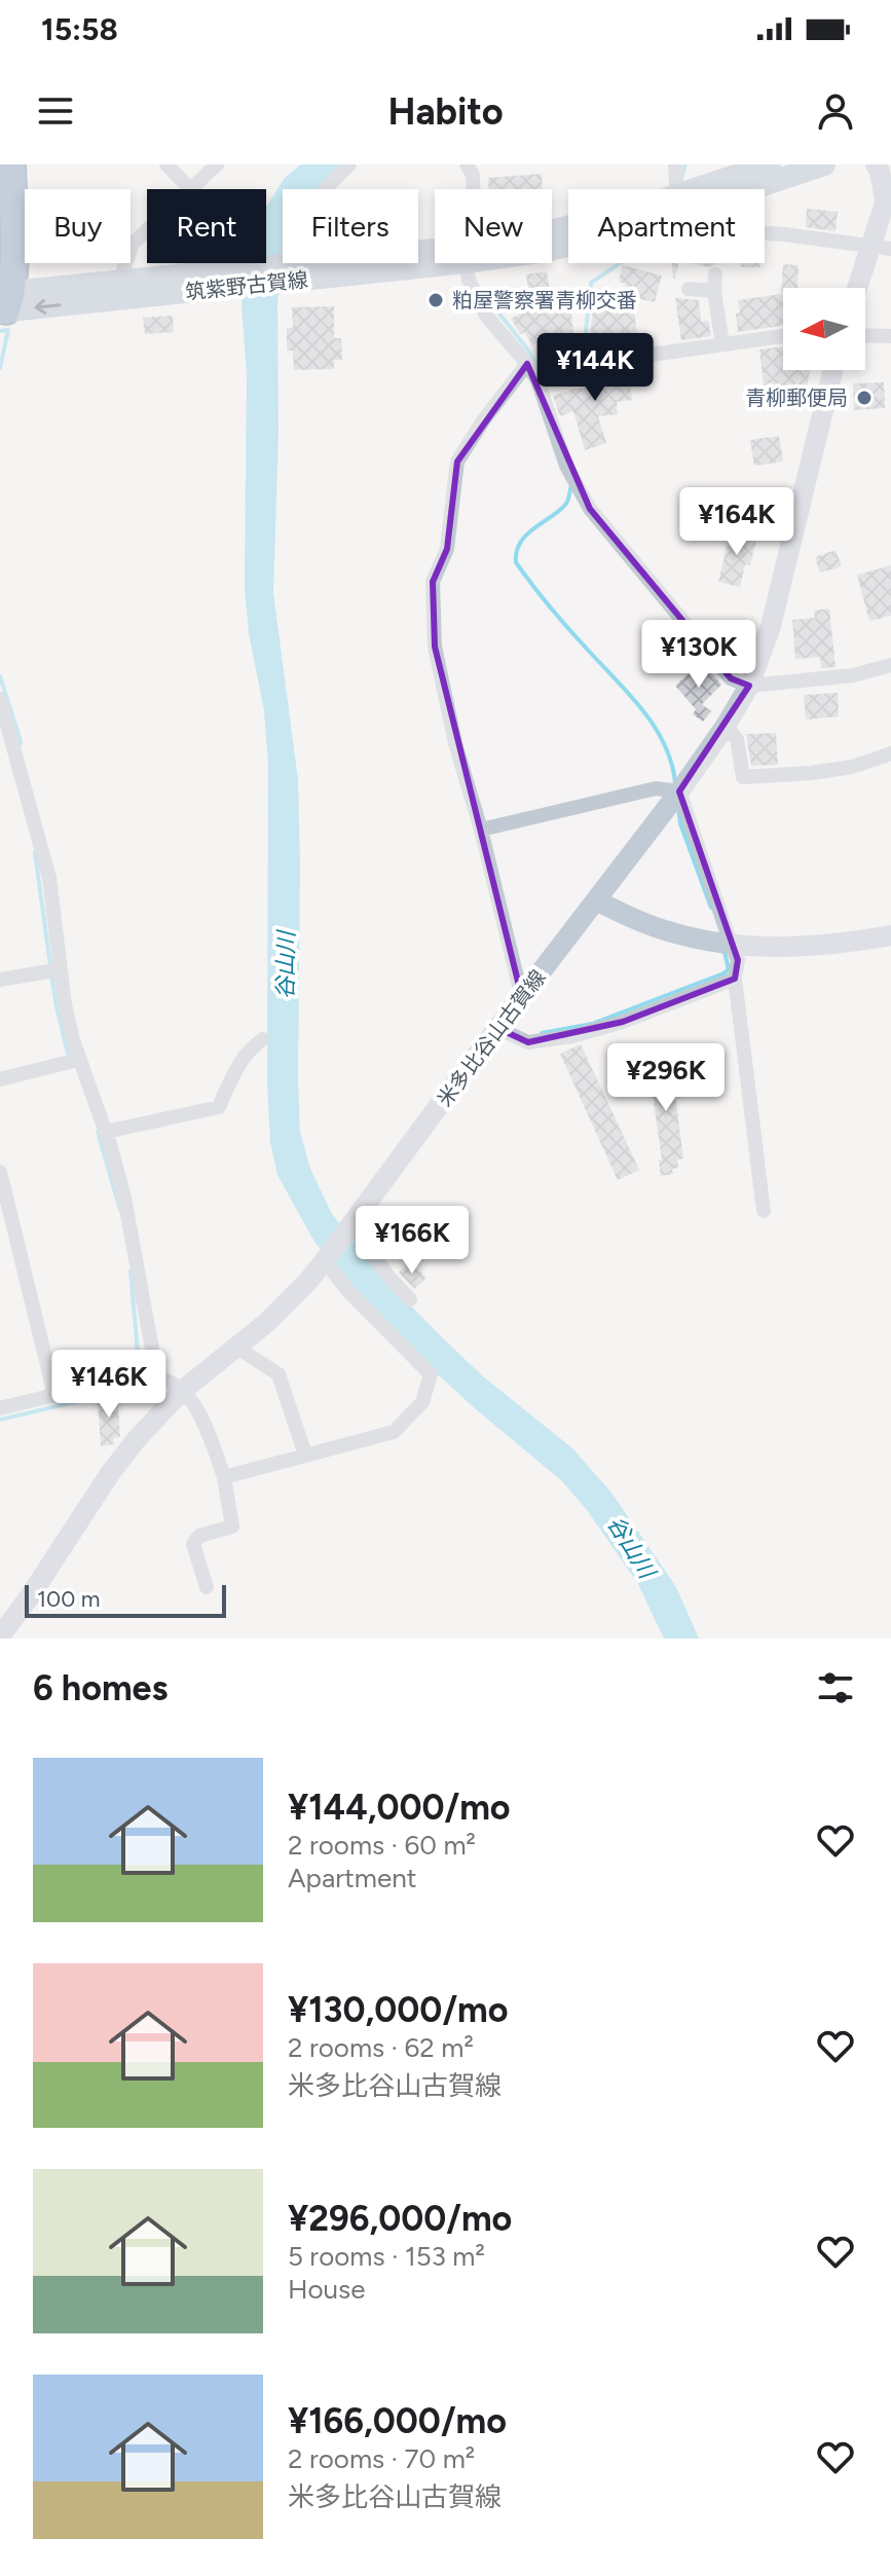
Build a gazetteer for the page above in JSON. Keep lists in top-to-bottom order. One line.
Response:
{"streets":{"main road":["筑紫野古賀線","米多比谷山古賀線"]},"water":["谷山川"],"places":["粕屋警察署青柳交番","青柳郵便局"],"scale_bar":"100 m","north":"left","page":{"status":"15:58","header":"Habito","chip":["Buy","Rent","Filters","New","Apartment"],"price":["¥144K","¥164K","¥130K","¥296K","¥166K","¥146K"],"scale":"100 m","heading":"6 homes","list":[{"name":"¥144,000/mo","note":"2 rooms · 60 m² · Apartment"},{"name":"¥130,000/mo","note":"2 rooms · 62 m² · 米多比谷山古賀線"},{"name":"¥296,000/mo","note":"5 rooms · 153 m² · House"},{"name":"¥166,000/mo","note":"2 rooms · 70 m² · 米多比谷山古賀線"}]}}
